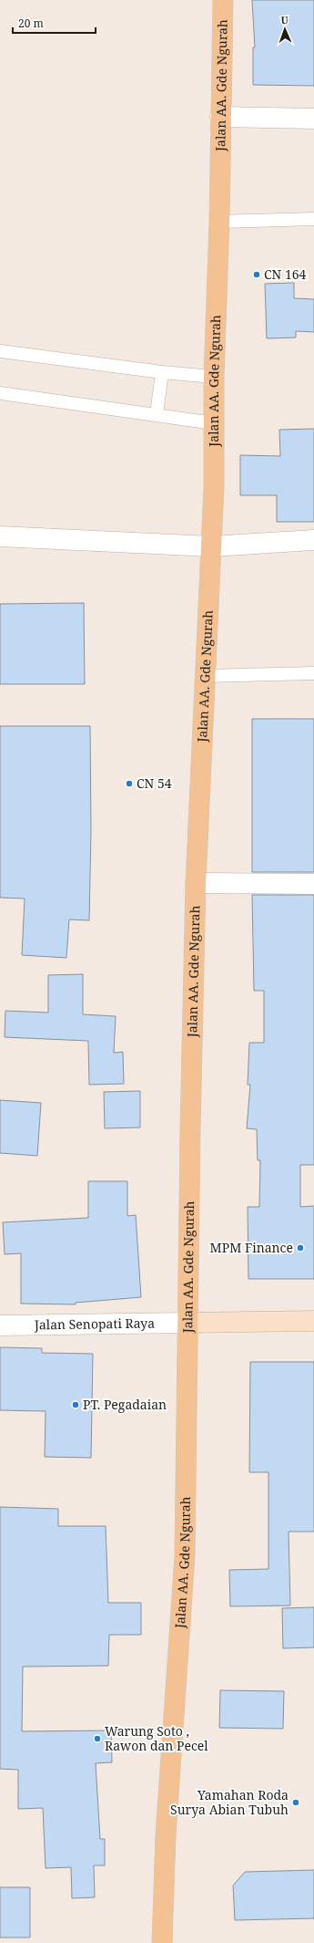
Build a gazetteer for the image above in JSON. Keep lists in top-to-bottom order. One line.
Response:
{"streets":{"main road":["Jalan AA. Gde Ngurah"],"street":["Jalan Senopati Raya"]},"crossings":[["Jalan AA. Gde Ngurah","Jalan Senopati Raya"]],"places":["CN 164","CN 54","MPM Finance","PT. Pegadaian","Warung Soto , Rawon dan Pecel","Yamahan Roda Surya Abian Tubuh"],"scale_bar":"20 m","north":"top"}
